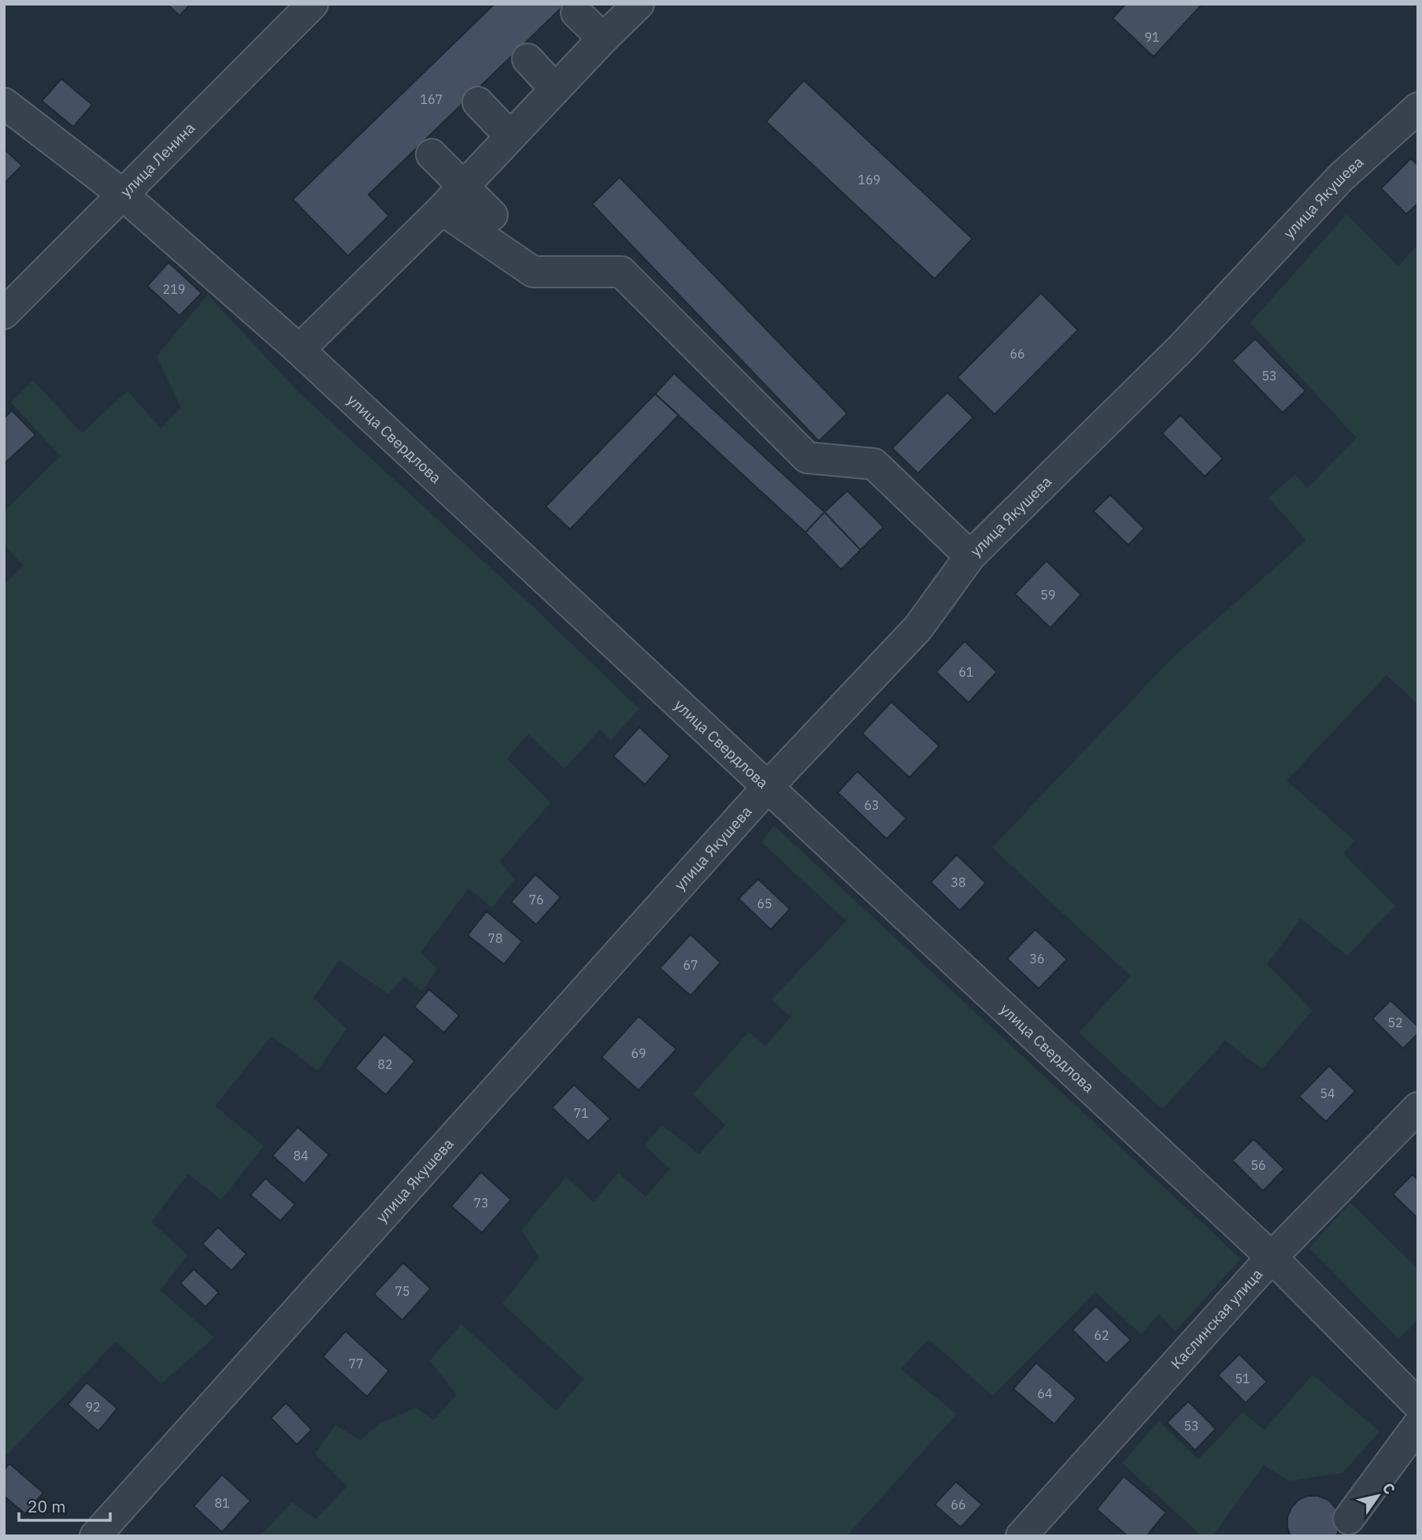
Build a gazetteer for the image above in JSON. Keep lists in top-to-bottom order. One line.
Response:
{"streets":{"street":["улица Ленина","улица Якушева","улица Свердлова","Каслинская улица"]},"crossings":[["улица Ленина","улица Свердлова"],["улица Якушева","улица Свердлова"],["улица Свердлова","Каслинская улица"]],"house_numbers":["91","167","169","219","66","53","59","61","63","38","76","65","78","36","67","52","69","82","54","71","84","56","73","75","62","77","51","64","92","53","81","66"],"scale_bar":"20 m","north":"top right"}
